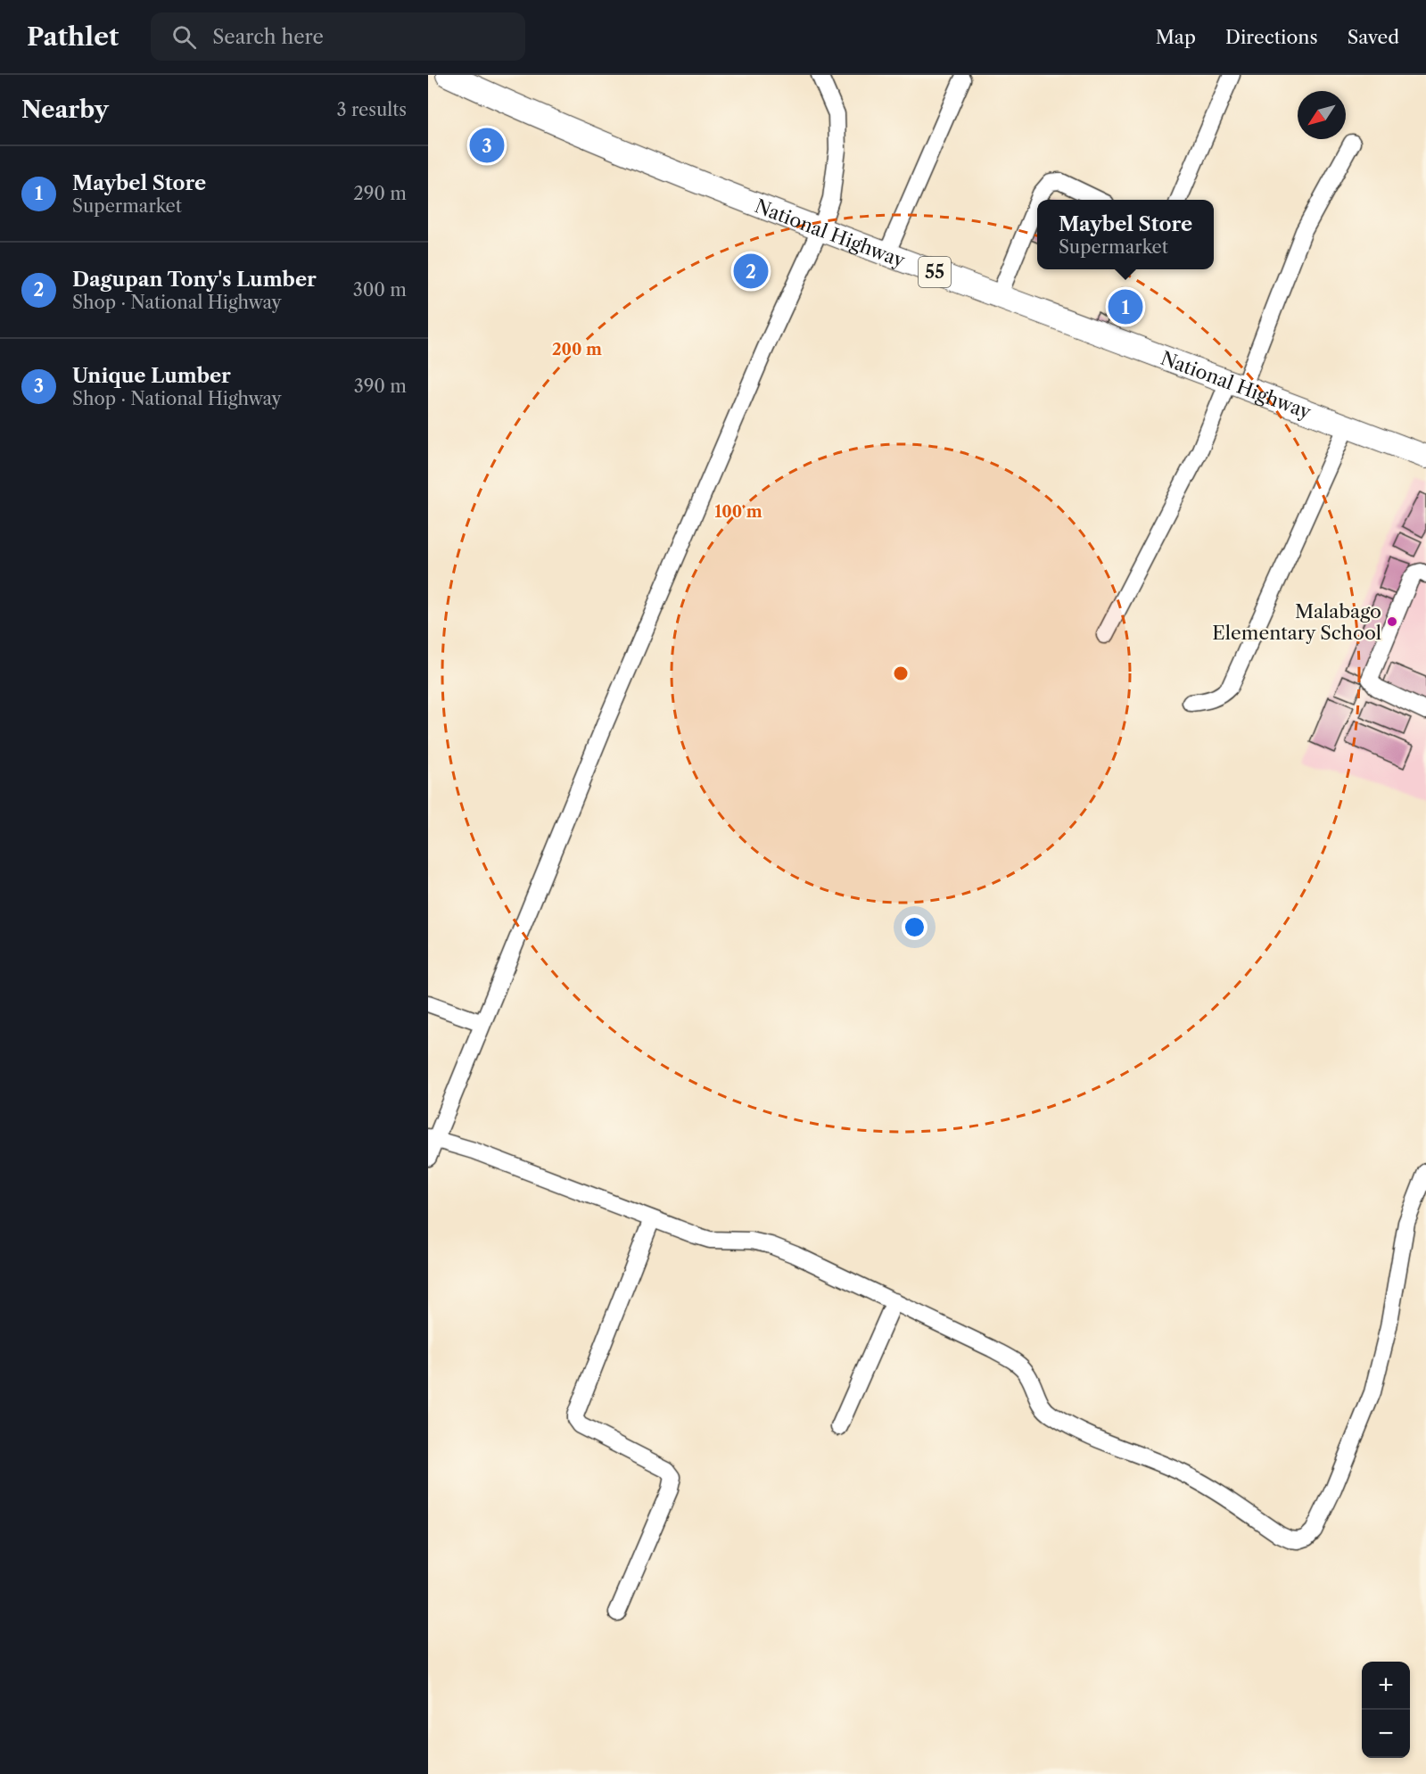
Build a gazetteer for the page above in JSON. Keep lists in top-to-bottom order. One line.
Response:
{"streets":{"highway":["National Highway","55"]},"places":["Malabago Elementary School"],"north":"bottom left","page":{"header":"Pathlet","search":"Search here","nav":["Map","Directions","Saved"],"heading":["Nearby","3 results"],"pins":["3","2","1"],"list":[{"mark":"1","name":"Maybel Store","note":"Supermarket","value":"290 m"},{"mark":"2","name":"Dagupan Tony's Lumber","note":"Shop · National Highway","value":"300 m"},{"mark":"3","name":"Unique Lumber","note":"Shop · National Highway","value":"390 m"}],"popup":["Maybel Store","Supermarket"],"map_buttons":["+","−"]},"rings":["200 m","100 m"]}
